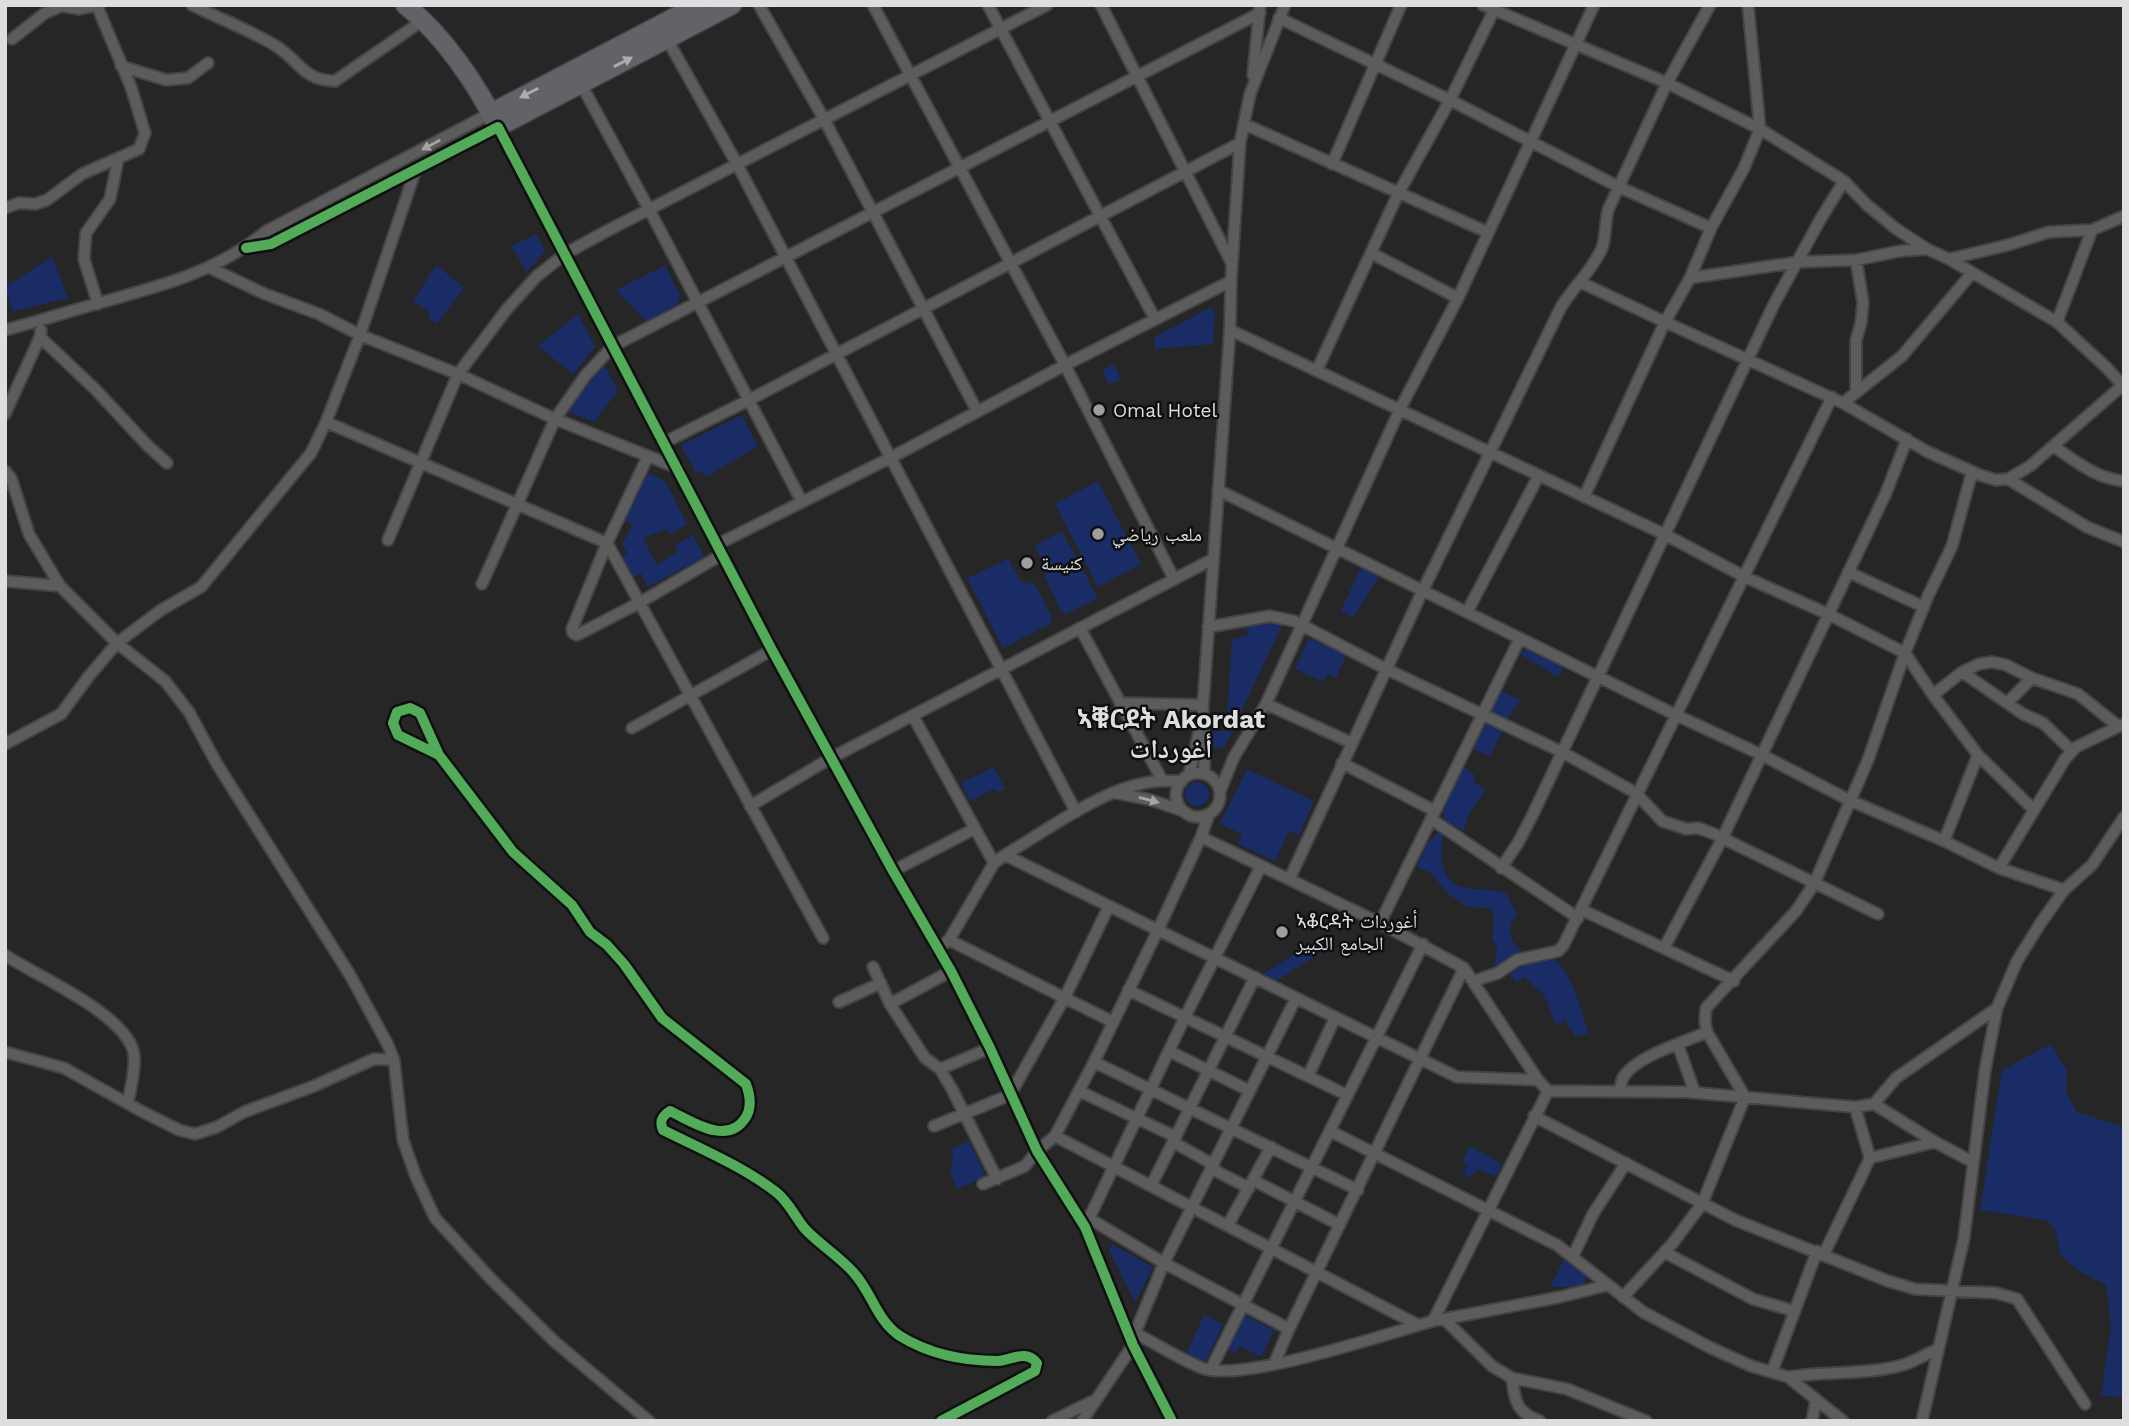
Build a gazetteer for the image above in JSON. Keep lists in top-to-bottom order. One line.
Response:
{"districts":["ኣቑርደት Akordat أغوردات"],"places":["Omal Hotel","ملعب رياضي","كنيسة","ኣቆርዳት أغوردات الجامع الكبير"]}
